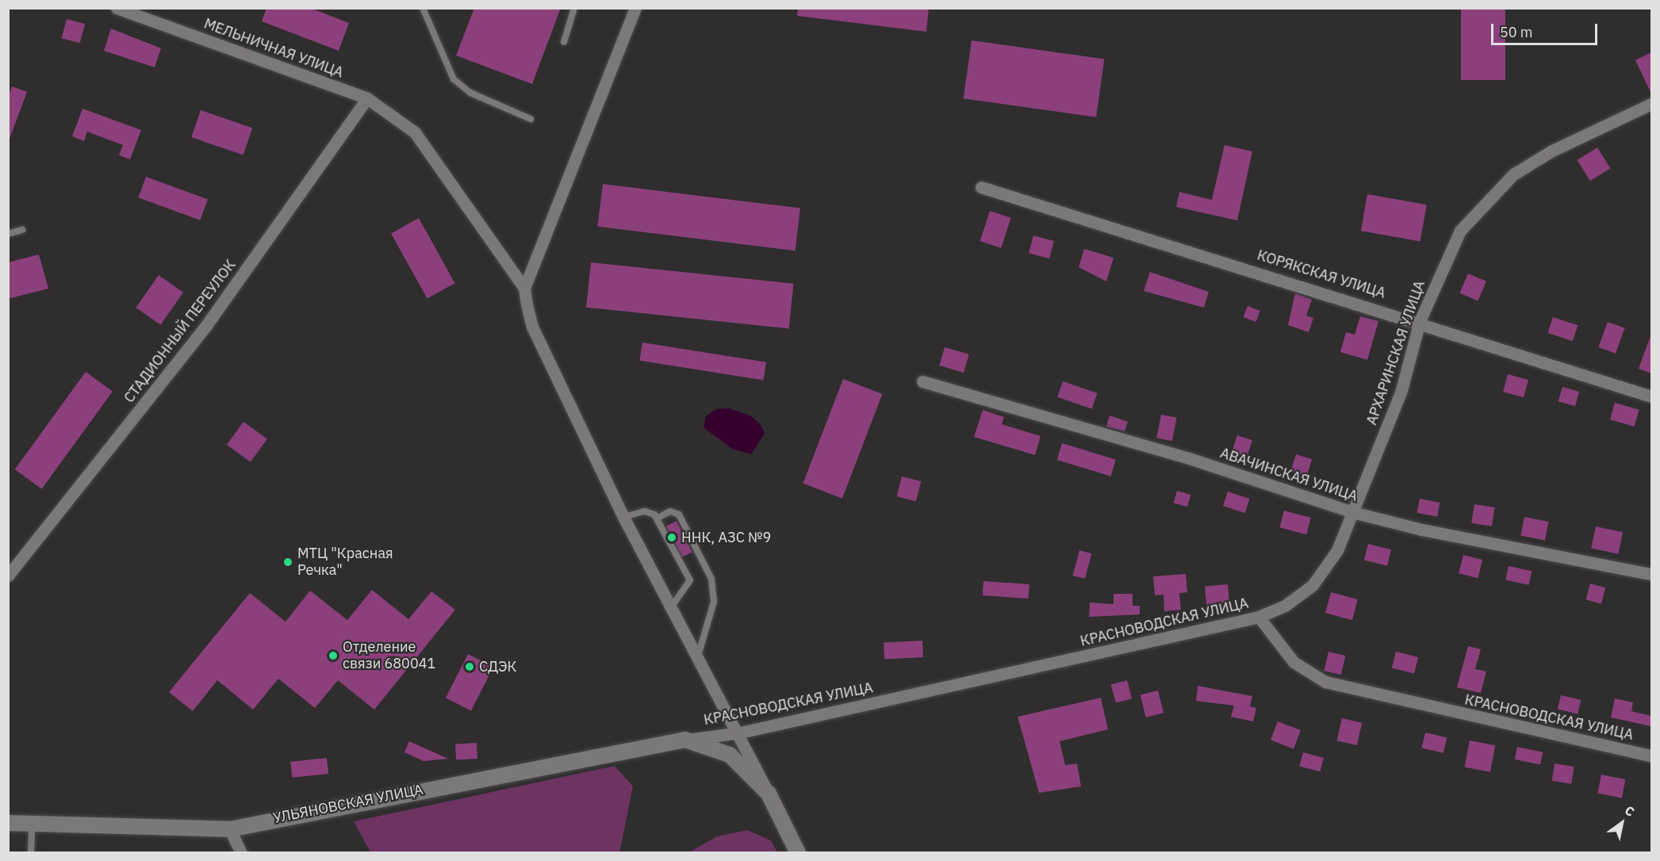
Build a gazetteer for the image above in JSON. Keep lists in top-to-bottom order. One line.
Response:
{"streets":{"street":["МЕЛЬНИЧНАЯ УЛИЦА","КОРЯКСКАЯ УЛИЦА","СТАДИОННЫЙ ПЕРЕУЛОК","АРХАРИНСКАЯ УЛИЦА","АВАЧИНСКАЯ УЛИЦА","КРАСНОВОДСКАЯ УЛИЦА","УЛЬЯНОВСКАЯ УЛИЦА"]},"crossings":[["МЕЛЬНИЧНАЯ УЛИЦА","СТАДИОННЫЙ ПЕРЕУЛОК"],["КОРЯКСКАЯ УЛИЦА","АРХАРИНСКАЯ УЛИЦА"],["АРХАРИНСКАЯ УЛИЦА","АВАЧИНСКАЯ УЛИЦА"],["АРХАРИНСКАЯ УЛИЦА","КРАСНОВОДСКАЯ УЛИЦА"],["КРАСНОВОДСКАЯ УЛИЦА","УЛЬЯНОВСКАЯ УЛИЦА"]],"places":["ННК, АЗС №9","МТЦ \"Красная Речка\"","Отделение связи 680041","СДЭК"],"scale_bar":"50 m","north":"top right"}
